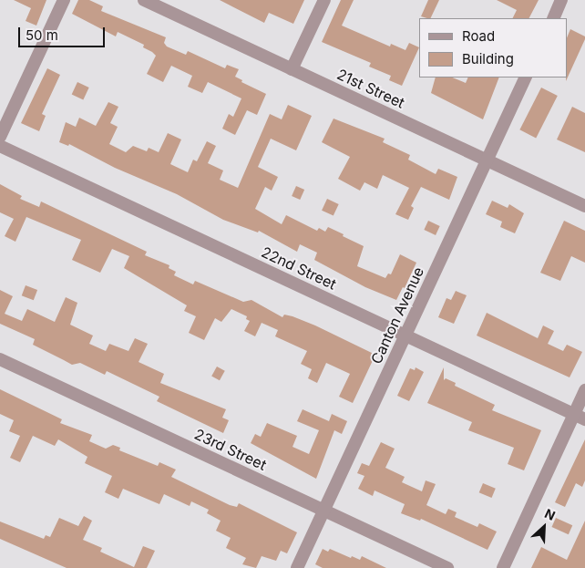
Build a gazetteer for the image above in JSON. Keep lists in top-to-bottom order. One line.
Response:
{"streets":{"street":["21st Street","22nd Street","Canton Avenue","23rd Street"]},"crossings":[["21st Street","Canton Avenue"],["22nd Street","Canton Avenue"],["Canton Avenue","23rd Street"]],"legend":["Road","Building"],"scale_bar":"50 m","north":"top right"}
